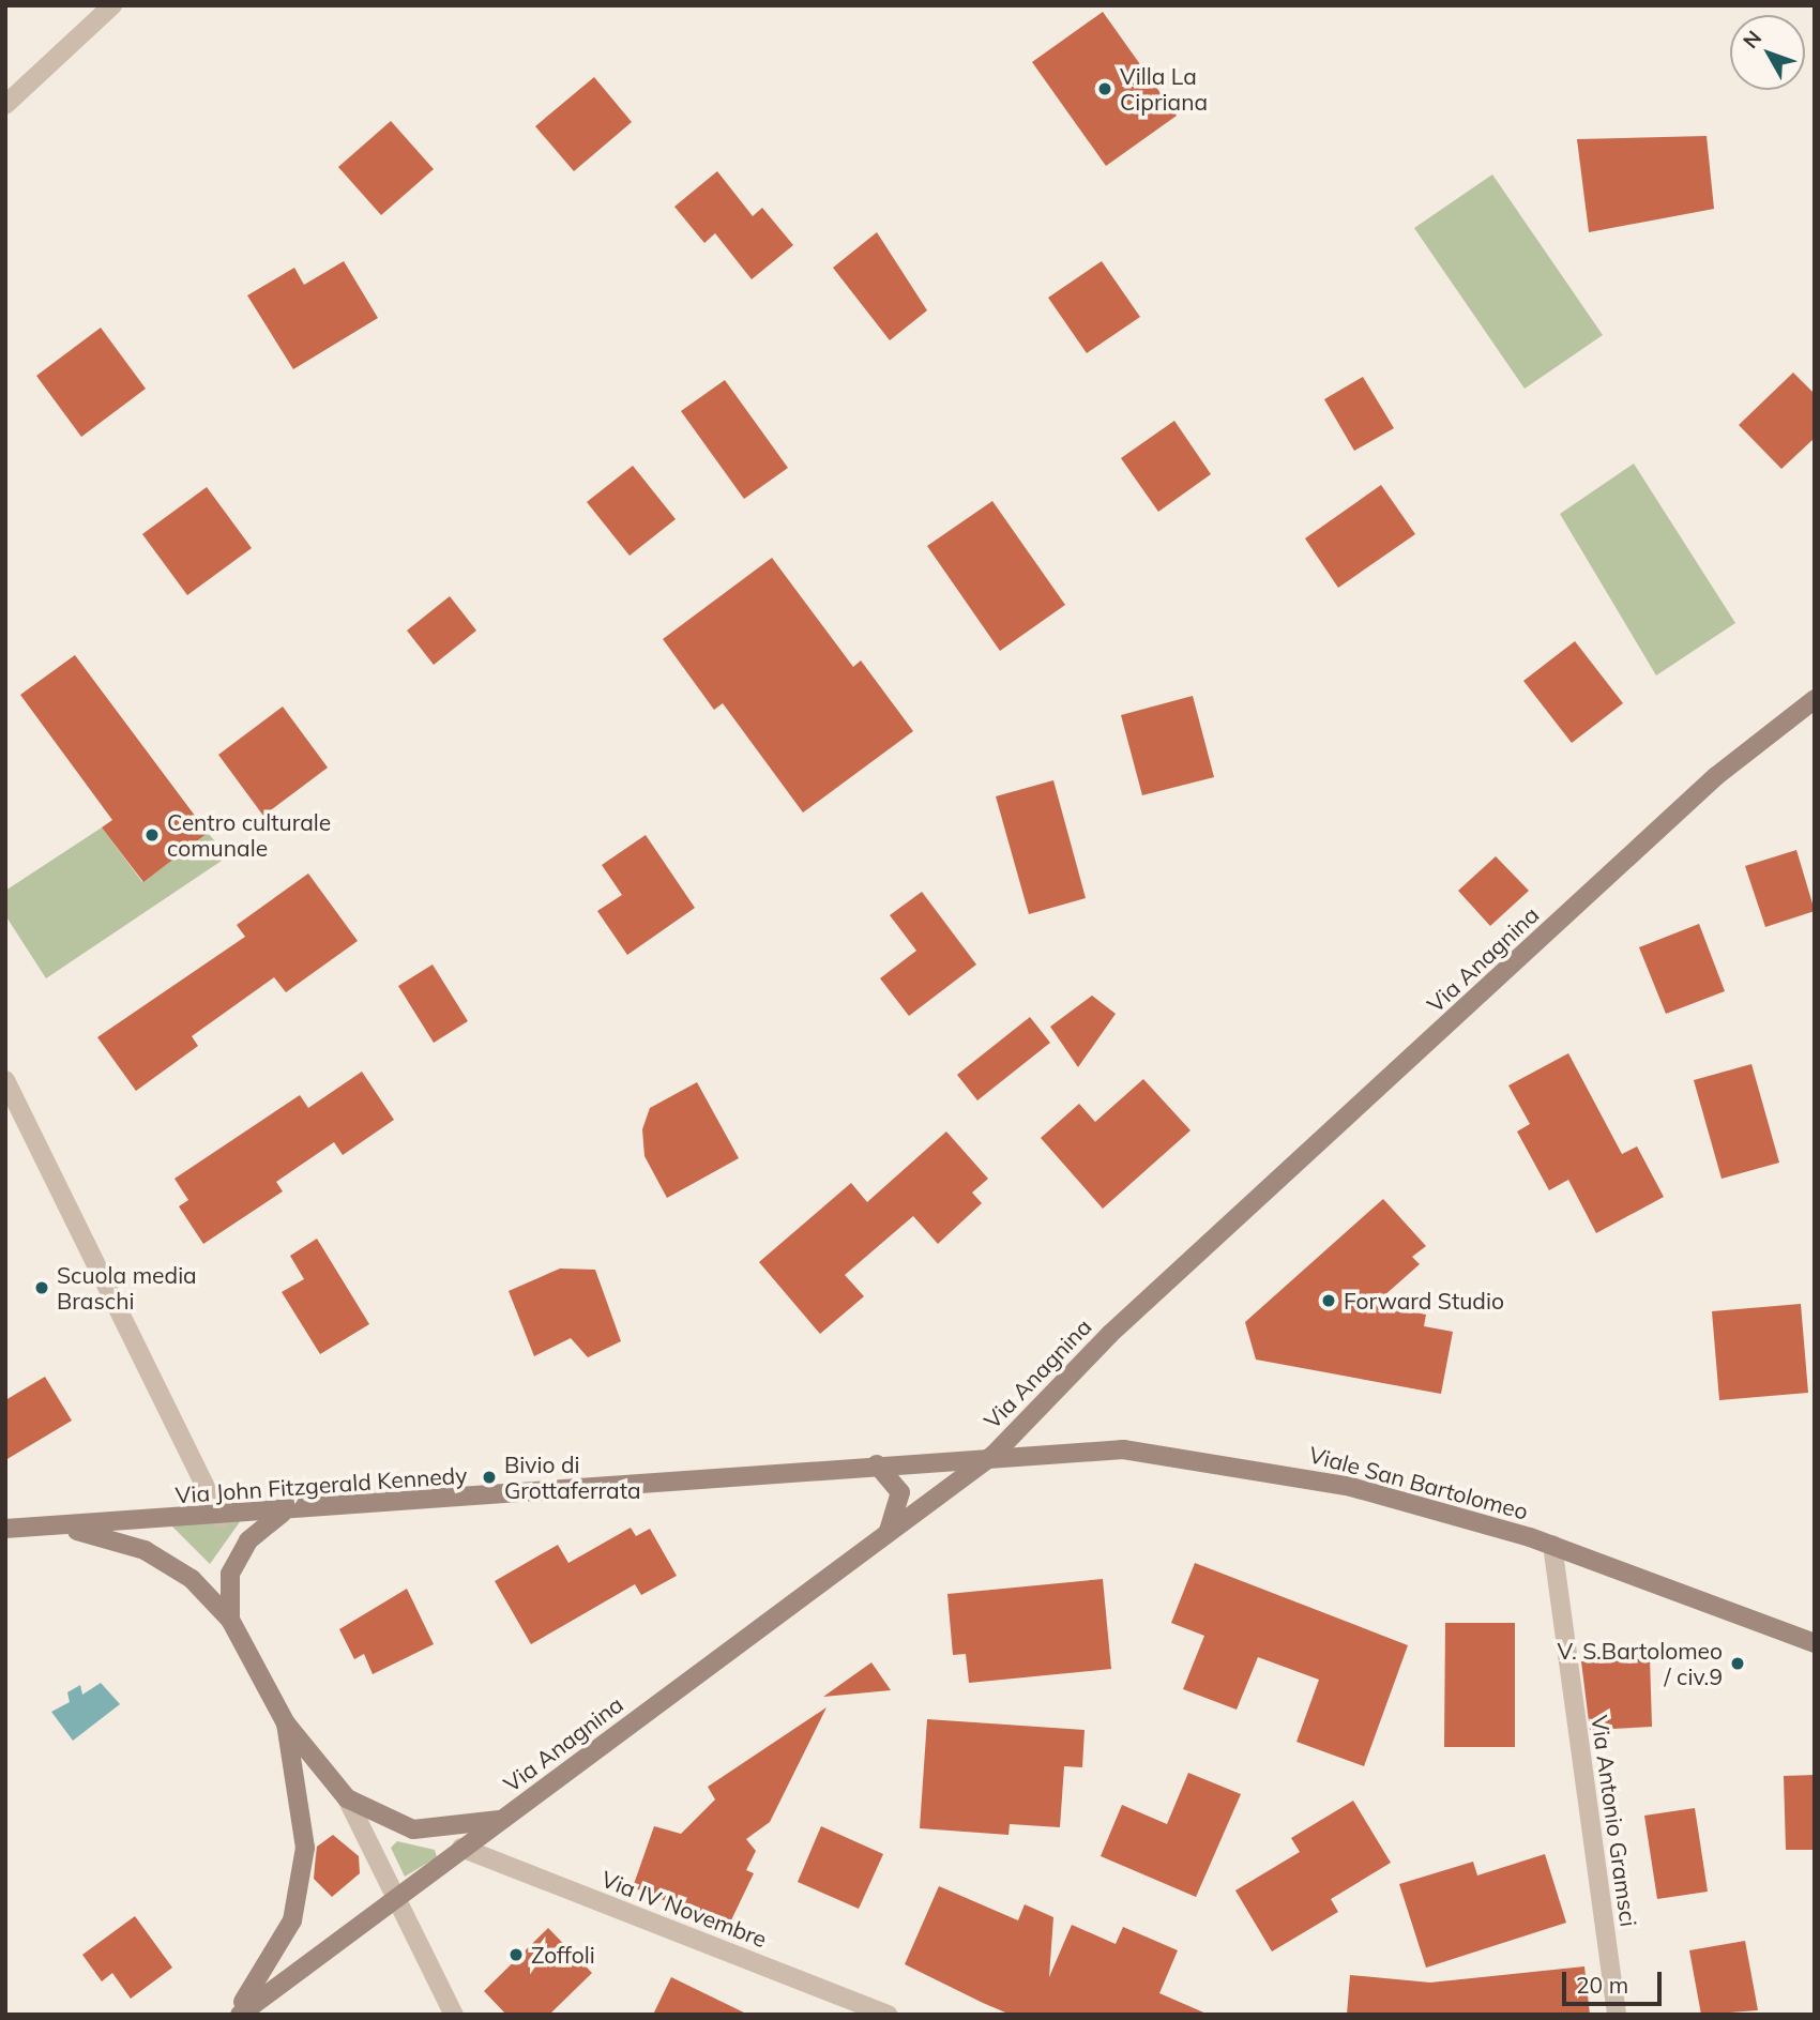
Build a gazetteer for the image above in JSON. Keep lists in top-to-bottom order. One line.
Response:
{"streets":{"main road":["Via Anagnina","Viale San Bartolomeo","Via John Fitzgerald Kennedy"],"street":["Via Antonio Gramsci","Via IV Novembre"]},"crossings":[["Via Anagnina","Viale San Bartolomeo"],["Via Anagnina","Via IV Novembre"],["Viale San Bartolomeo","Via John Fitzgerald Kennedy"],["Viale San Bartolomeo","Via Antonio Gramsci"]],"places":["Villa La Cipriana","Centro culturale comunale","Scuola media Braschi","Forward Studio","Bivio di Grottaferrata","V. S.Bartolomeo / civ.9","Zoffoli"],"scale_bar":"20 m","north":"top left"}
